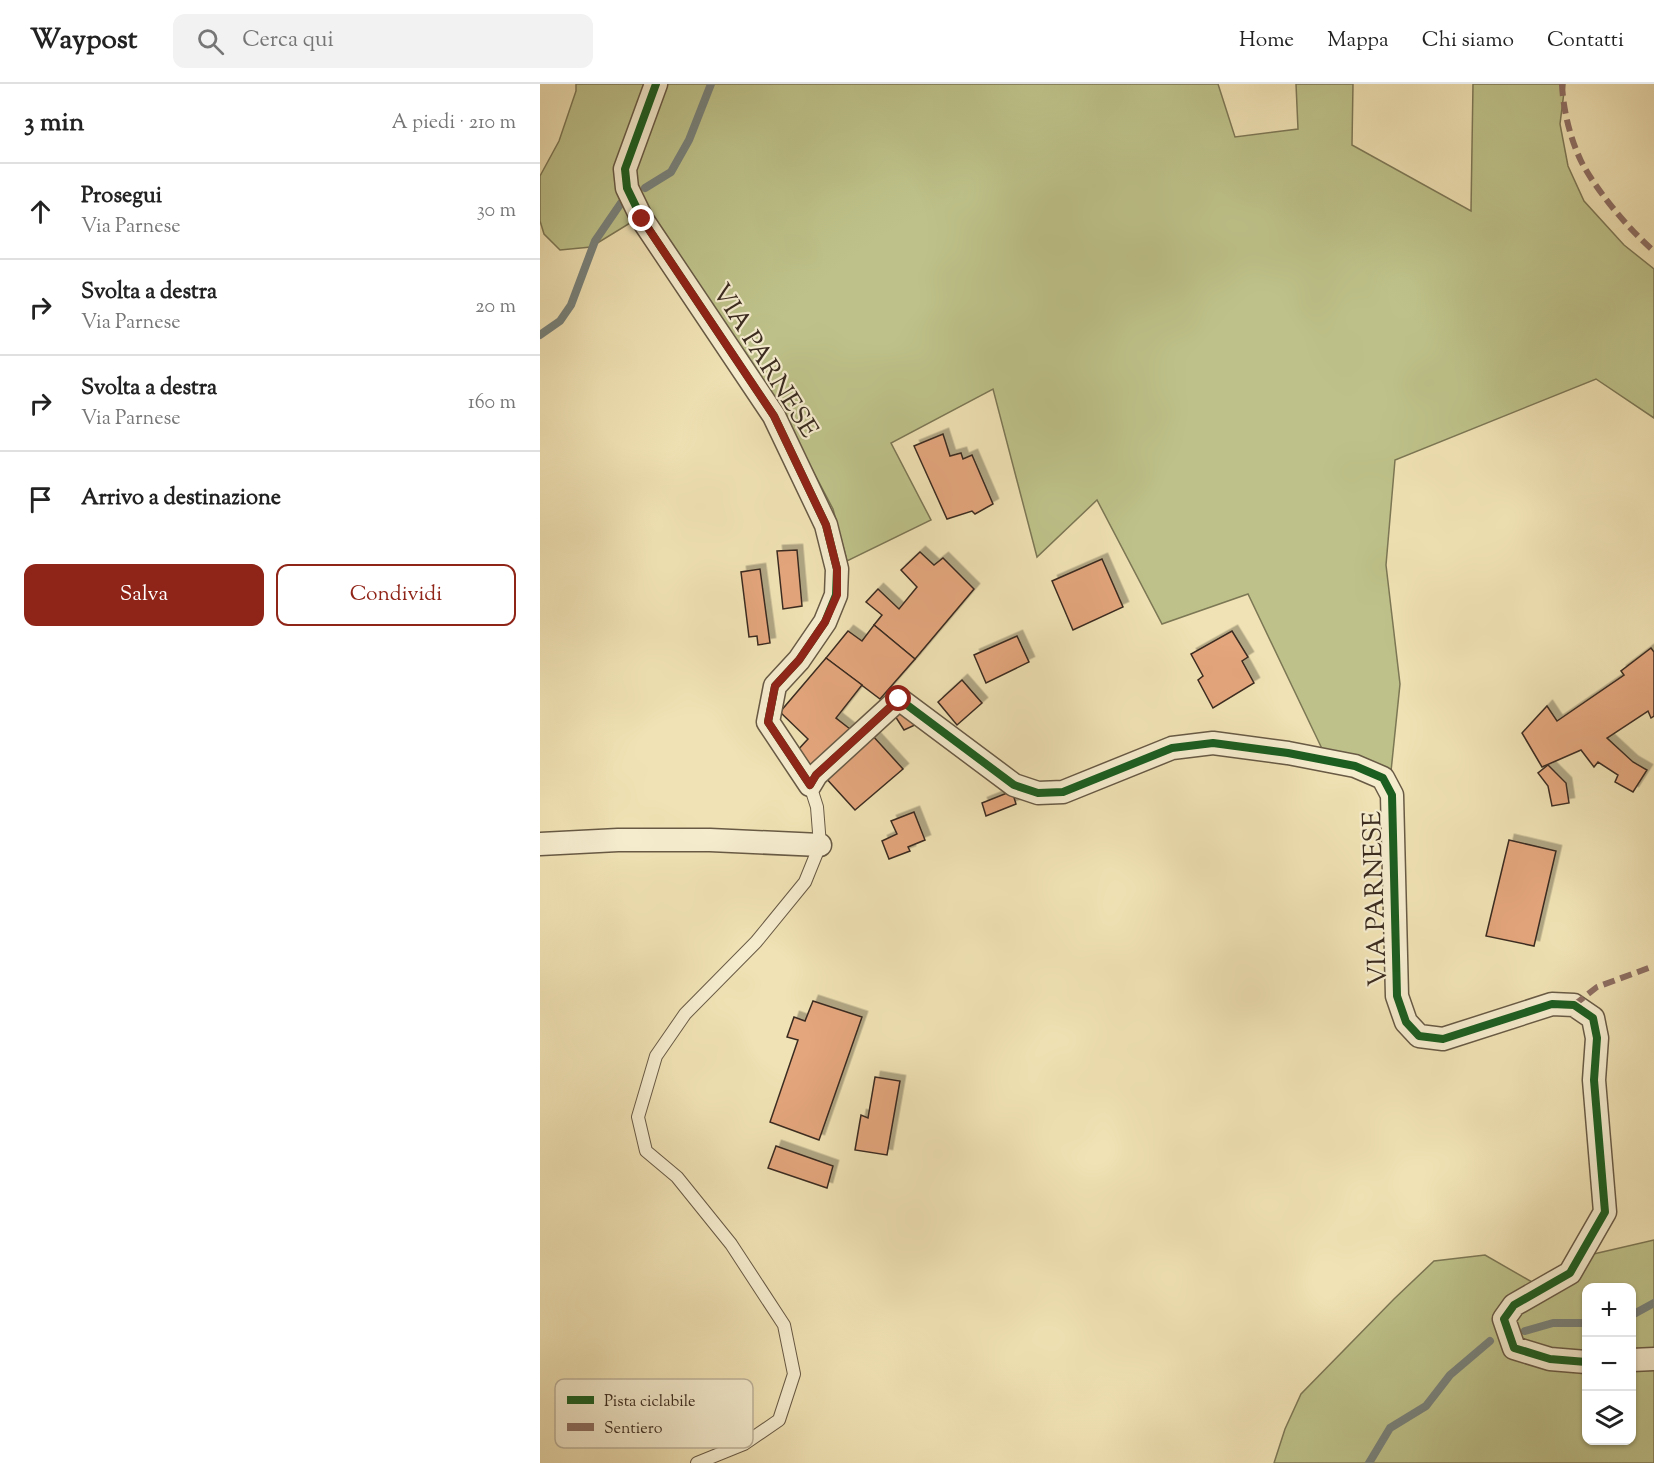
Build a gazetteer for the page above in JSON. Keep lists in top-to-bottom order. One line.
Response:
{"streets":{"street":["VIA PARNESE"]},"legend":["Pista ciclabile","Sentiero"],"page":{"header":"Waypost","search":"Cerca qui","nav":["Home","Mappa","Chi siamo","Contatti"],"heading":["3 min","A piedi · 210 m"],"list":[["Prosegui","Via Parnese","30 m"],["Svolta a destra","Via Parnese","20 m"],["Svolta a destra","Via Parnese","160 m"],"Arrivo a destinazione"],"buttons":["Salva","Condividi"],"map_buttons":["+","−"]}}
